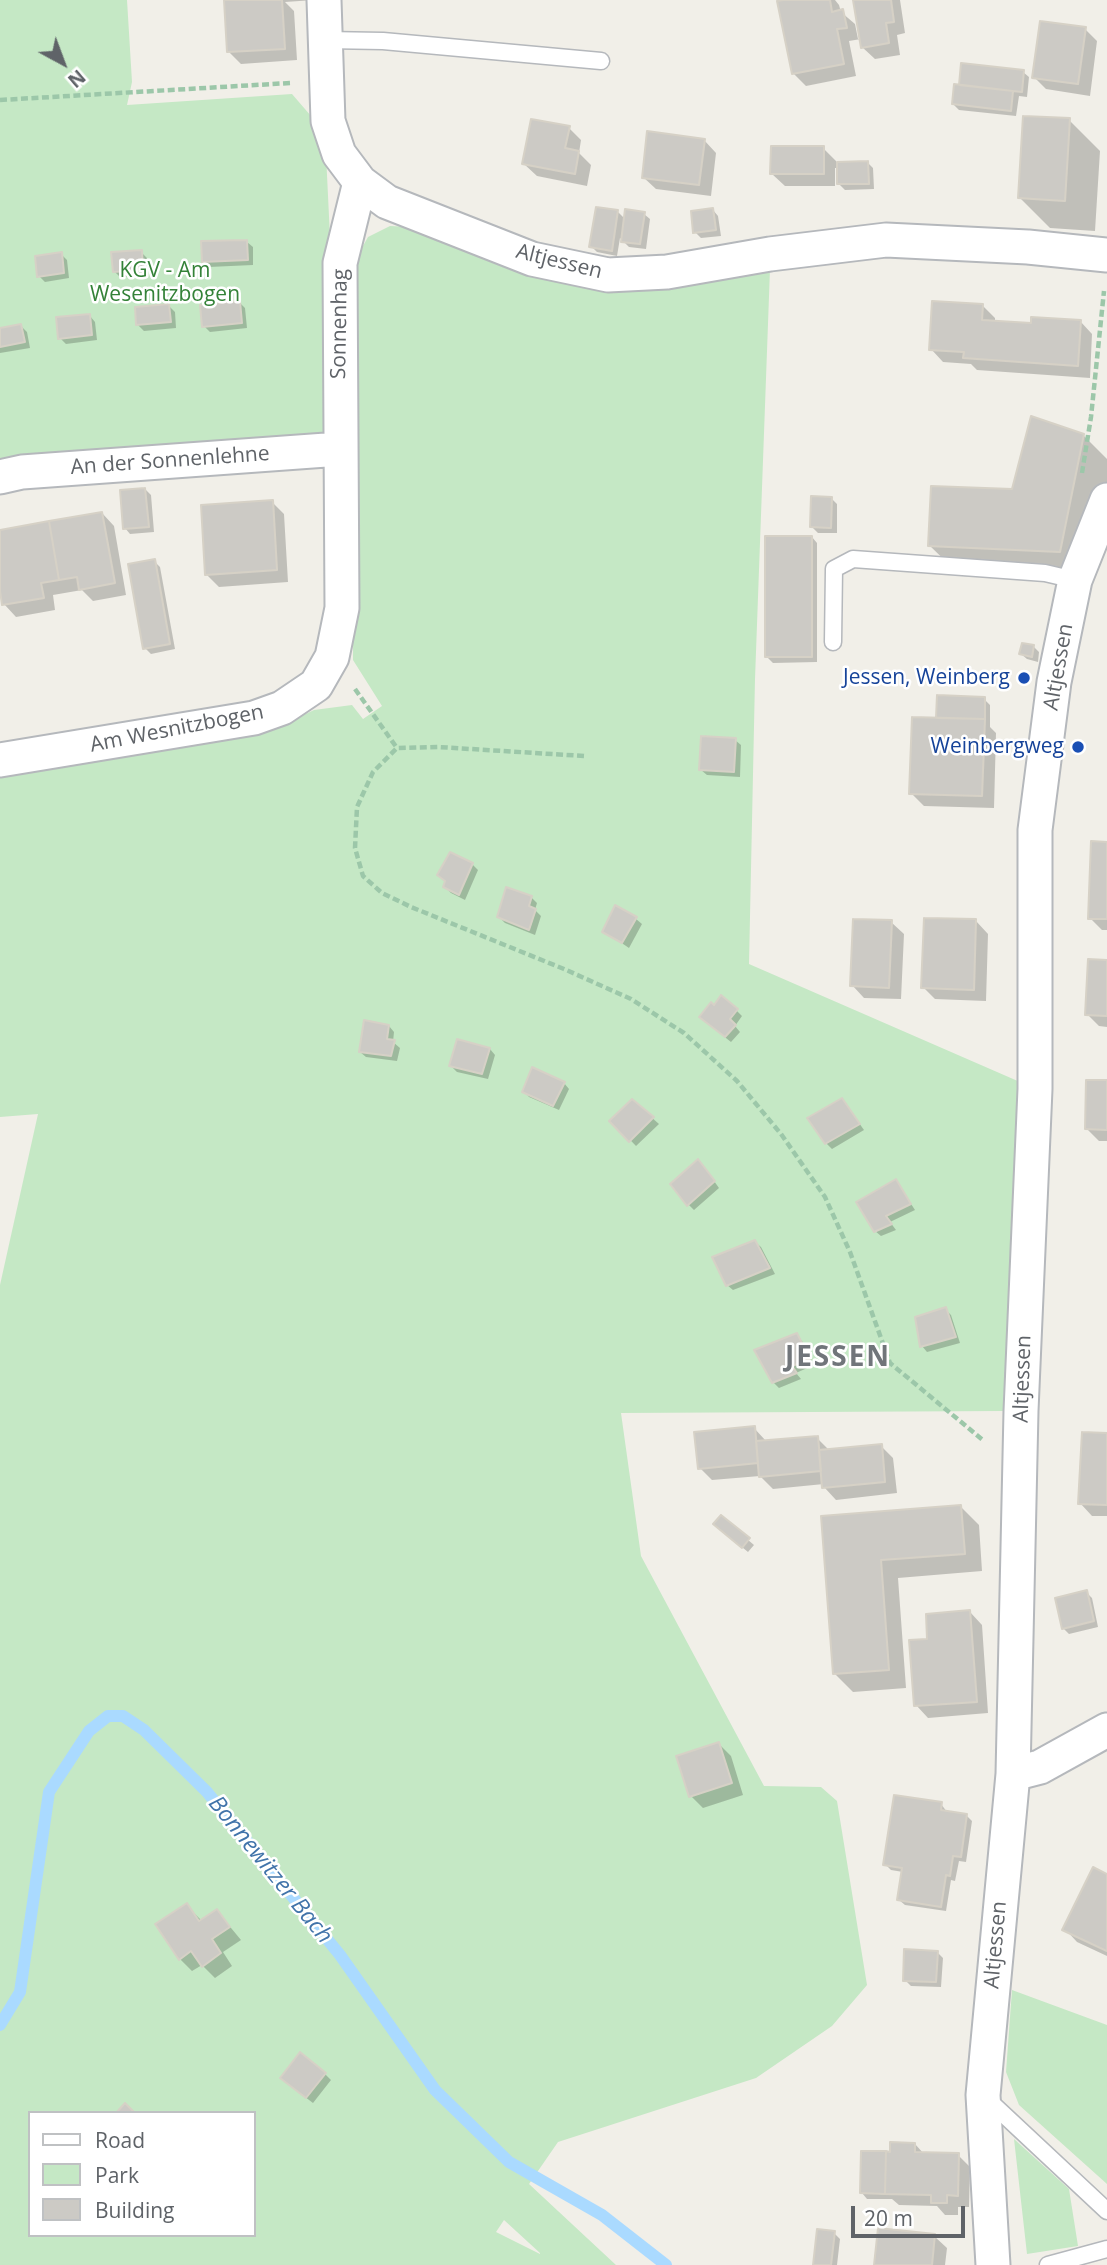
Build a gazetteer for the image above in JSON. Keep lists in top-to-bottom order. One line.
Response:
{"streets":{"street":["Altjessen","Sonnenhag","An der Sonnenlehne","Am Wesnitzbogen"]},"crossings":[["Altjessen","Sonnenhag"],["Sonnenhag","An der Sonnenlehne"],["Sonnenhag","Am Wesnitzbogen"],["An der Sonnenlehne","Am Wesnitzbogen"]],"districts":["JESSEN"],"water":["Bonnewitzer Bach"],"parks":["KGV - Am Wesenitzbogen"],"places":["Jessen, Weinberg","Weinbergweg"],"legend":["Road","Park","Building"],"scale_bar":"20 m","north":"bottom right"}
